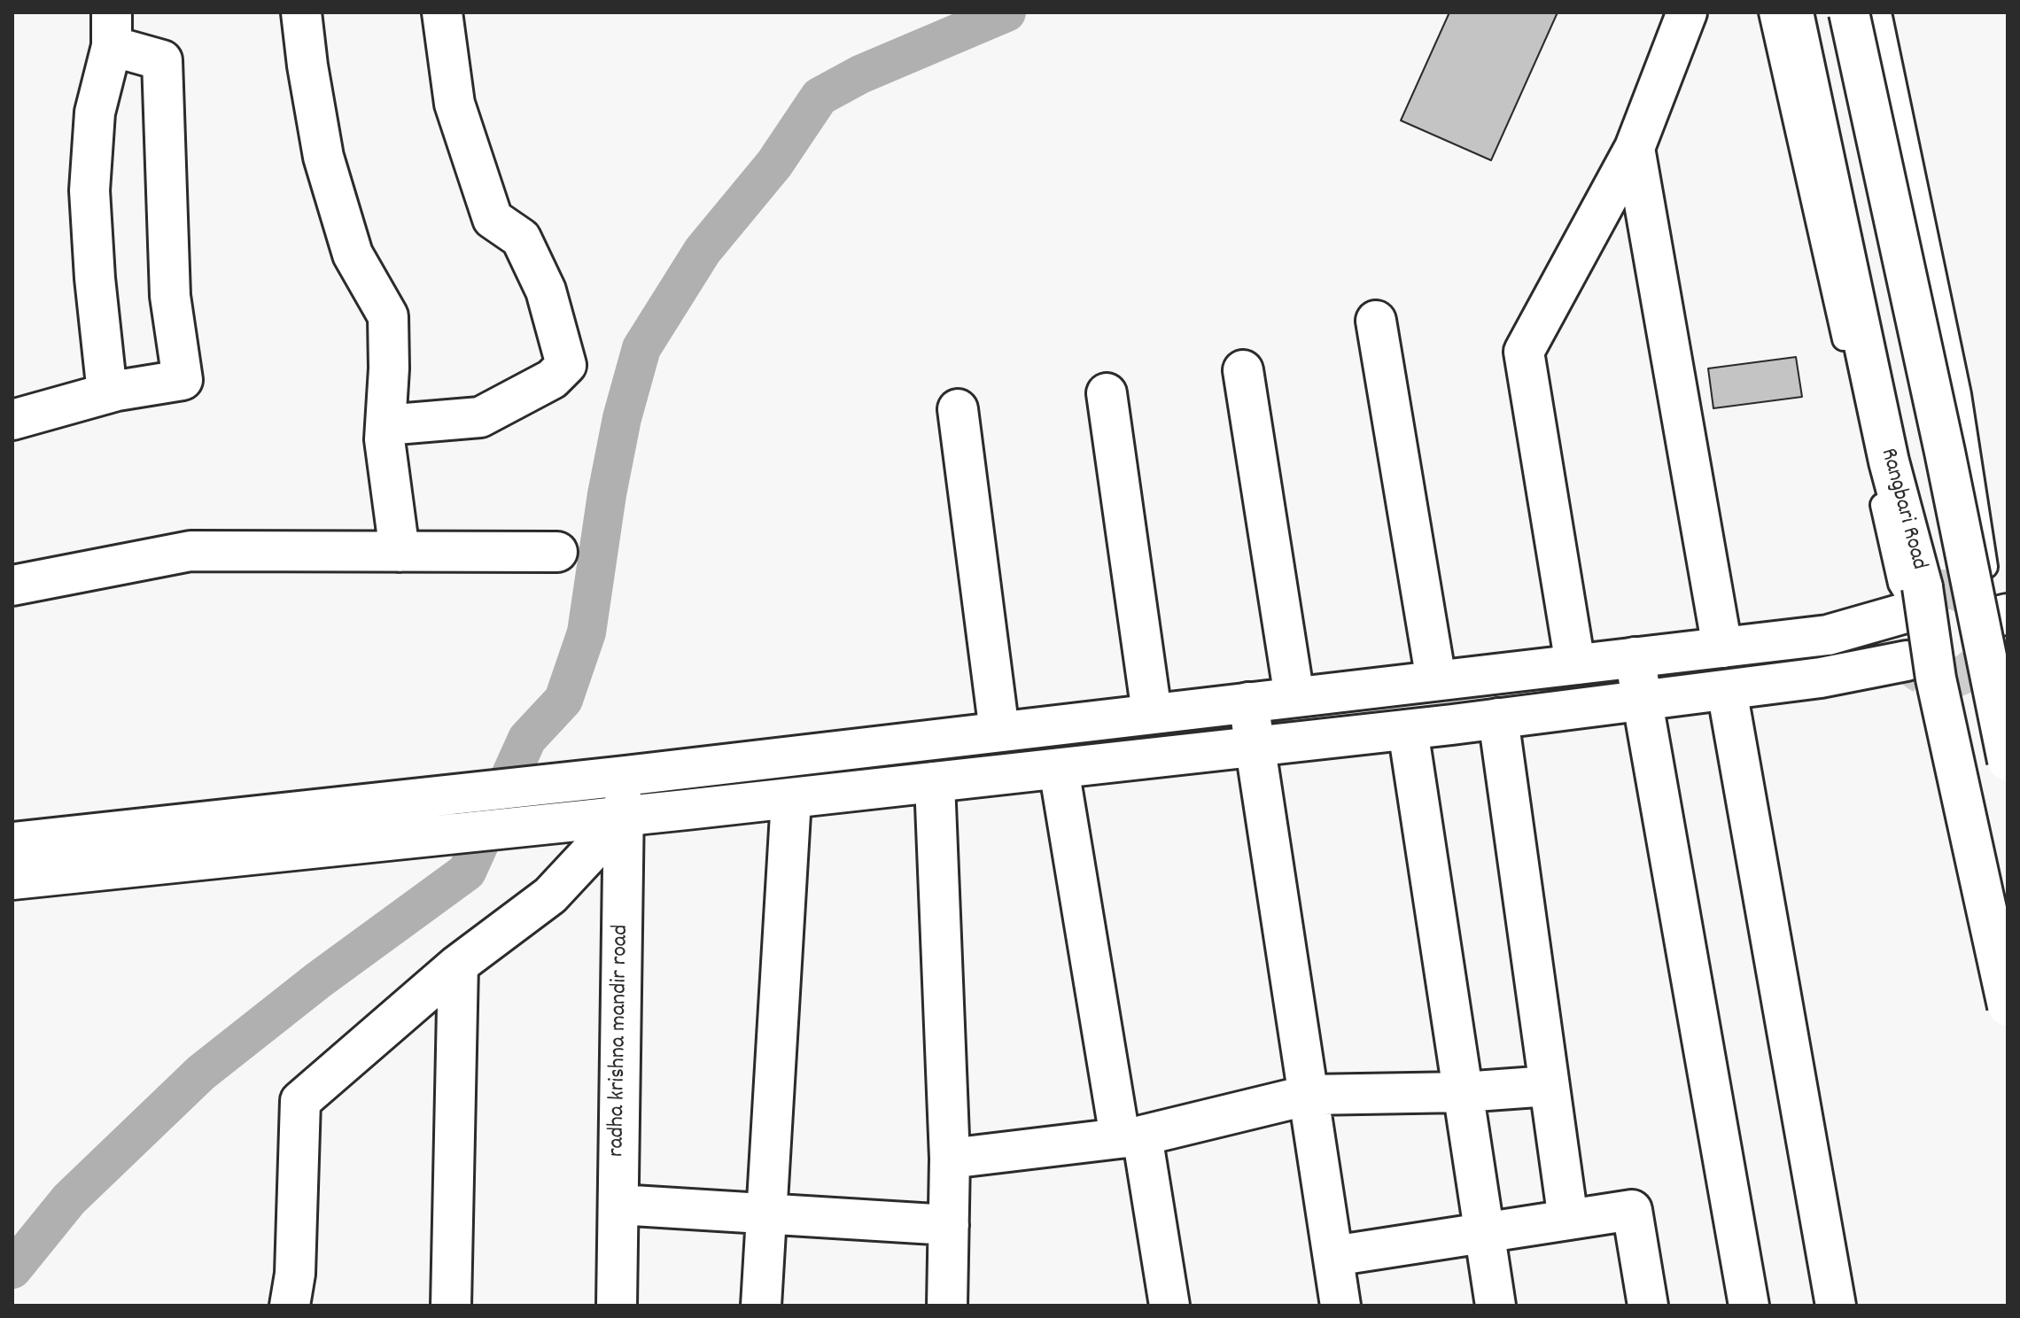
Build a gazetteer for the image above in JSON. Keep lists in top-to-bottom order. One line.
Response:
{"streets":{"street":["Rangbari Road","radha krishna mandir road"]}}
